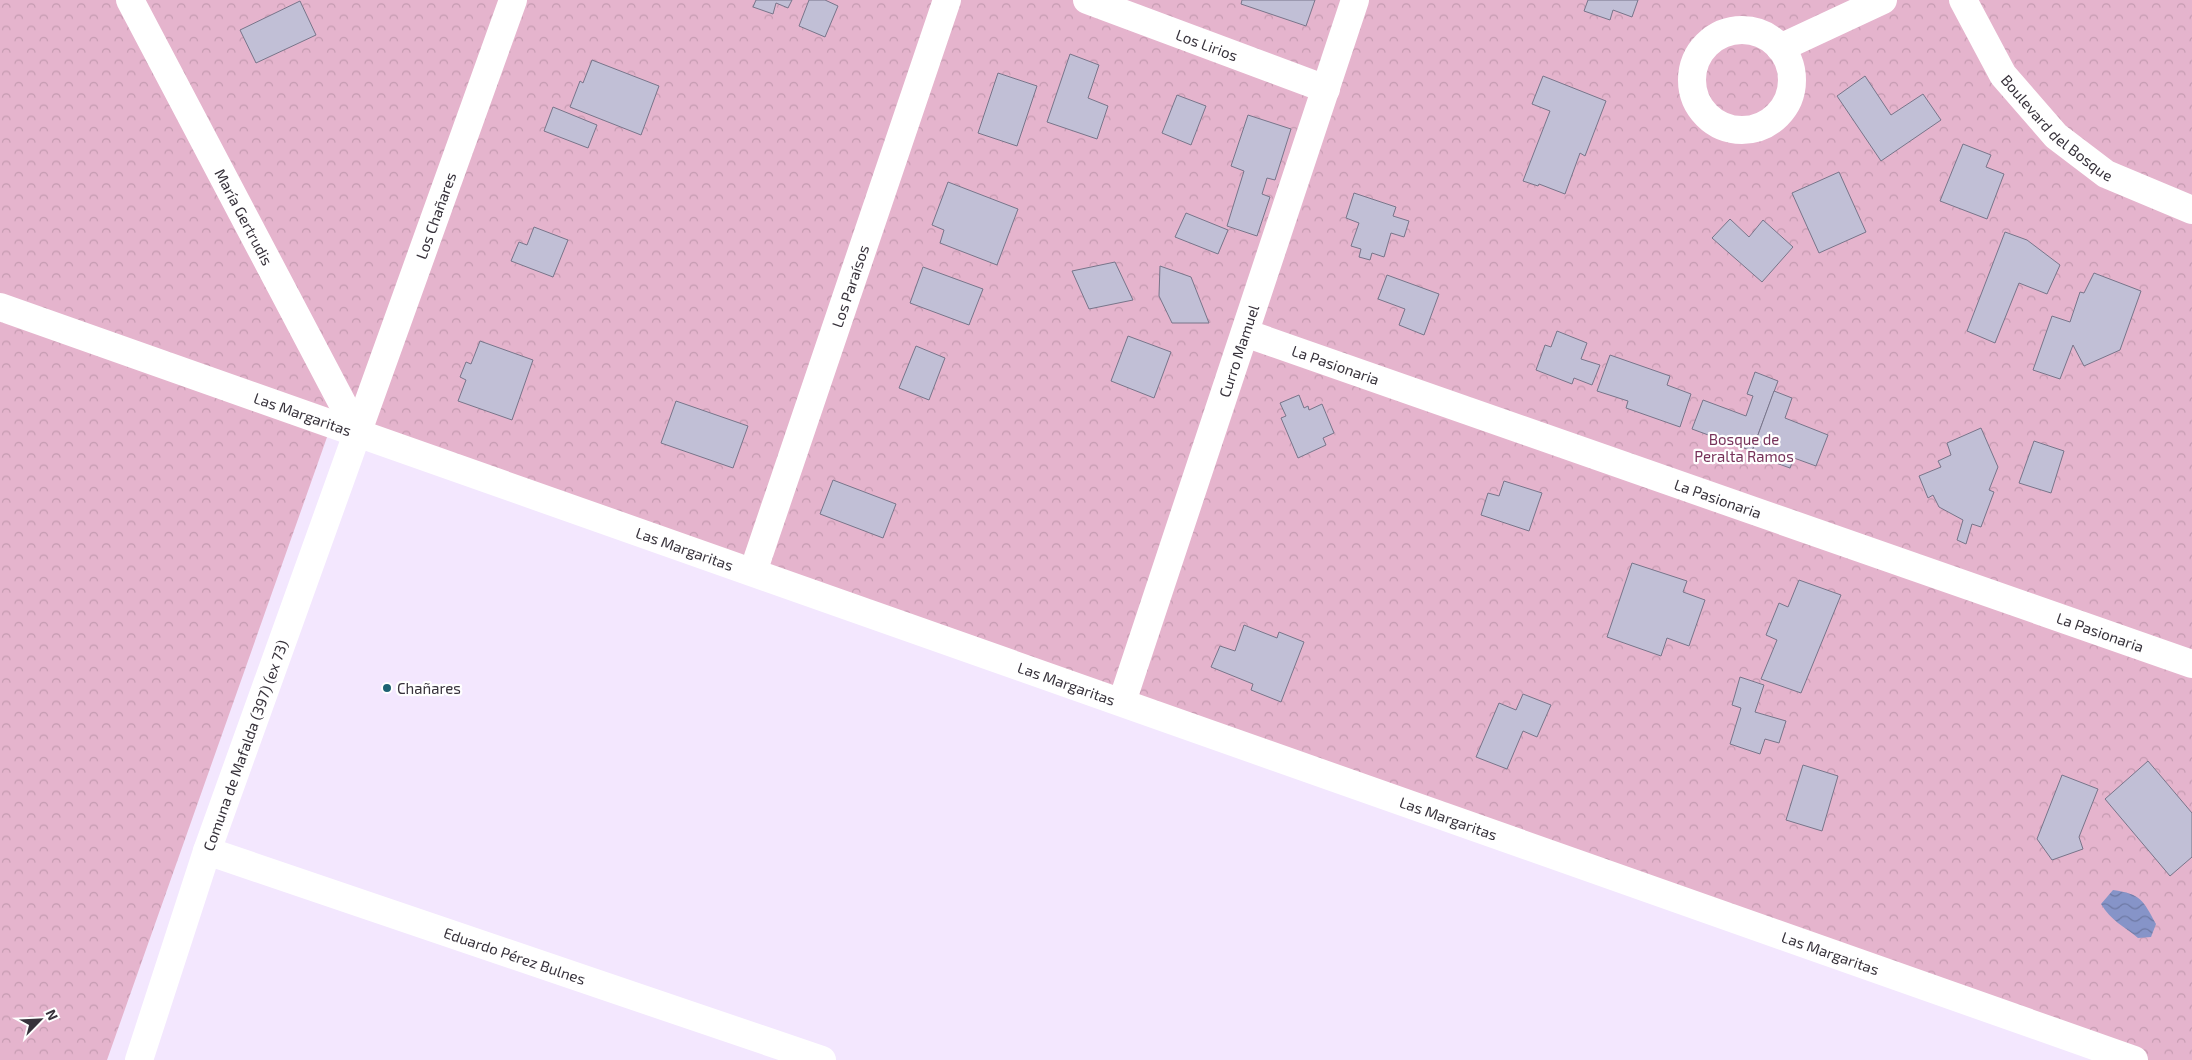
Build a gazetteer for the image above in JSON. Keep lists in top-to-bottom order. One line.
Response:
{"streets":{"street":["Los Lirios","Boulevard del Bosque","María Gertrudis","Los Chañares","Los Paraísos","Curro Mamuel","La Pasionaria","Las Margaritas","Comuna de Mafalda (397) (ex 73)","Eduardo Pérez Bulnes"]},"crossings":[["Los Lirios","Curro Mamuel"],["María Gertrudis","Los Chañares"],["María Gertrudis","Las Margaritas"],["María Gertrudis","Comuna de Mafalda (397) (ex 73)"],["Los Chañares","Las Margaritas"],["Los Chañares","Comuna de Mafalda (397) (ex 73)"],["Los Paraísos","Las Margaritas"],["Curro Mamuel","La Pasionaria"],["Curro Mamuel","Las Margaritas"],["Las Margaritas","Comuna de Mafalda (397) (ex 73)"],["Comuna de Mafalda (397) (ex 73)","Eduardo Pérez Bulnes"]],"parks":["Bosque de Peralta Ramos"],"places":["Chañares"],"north":"top right"}
